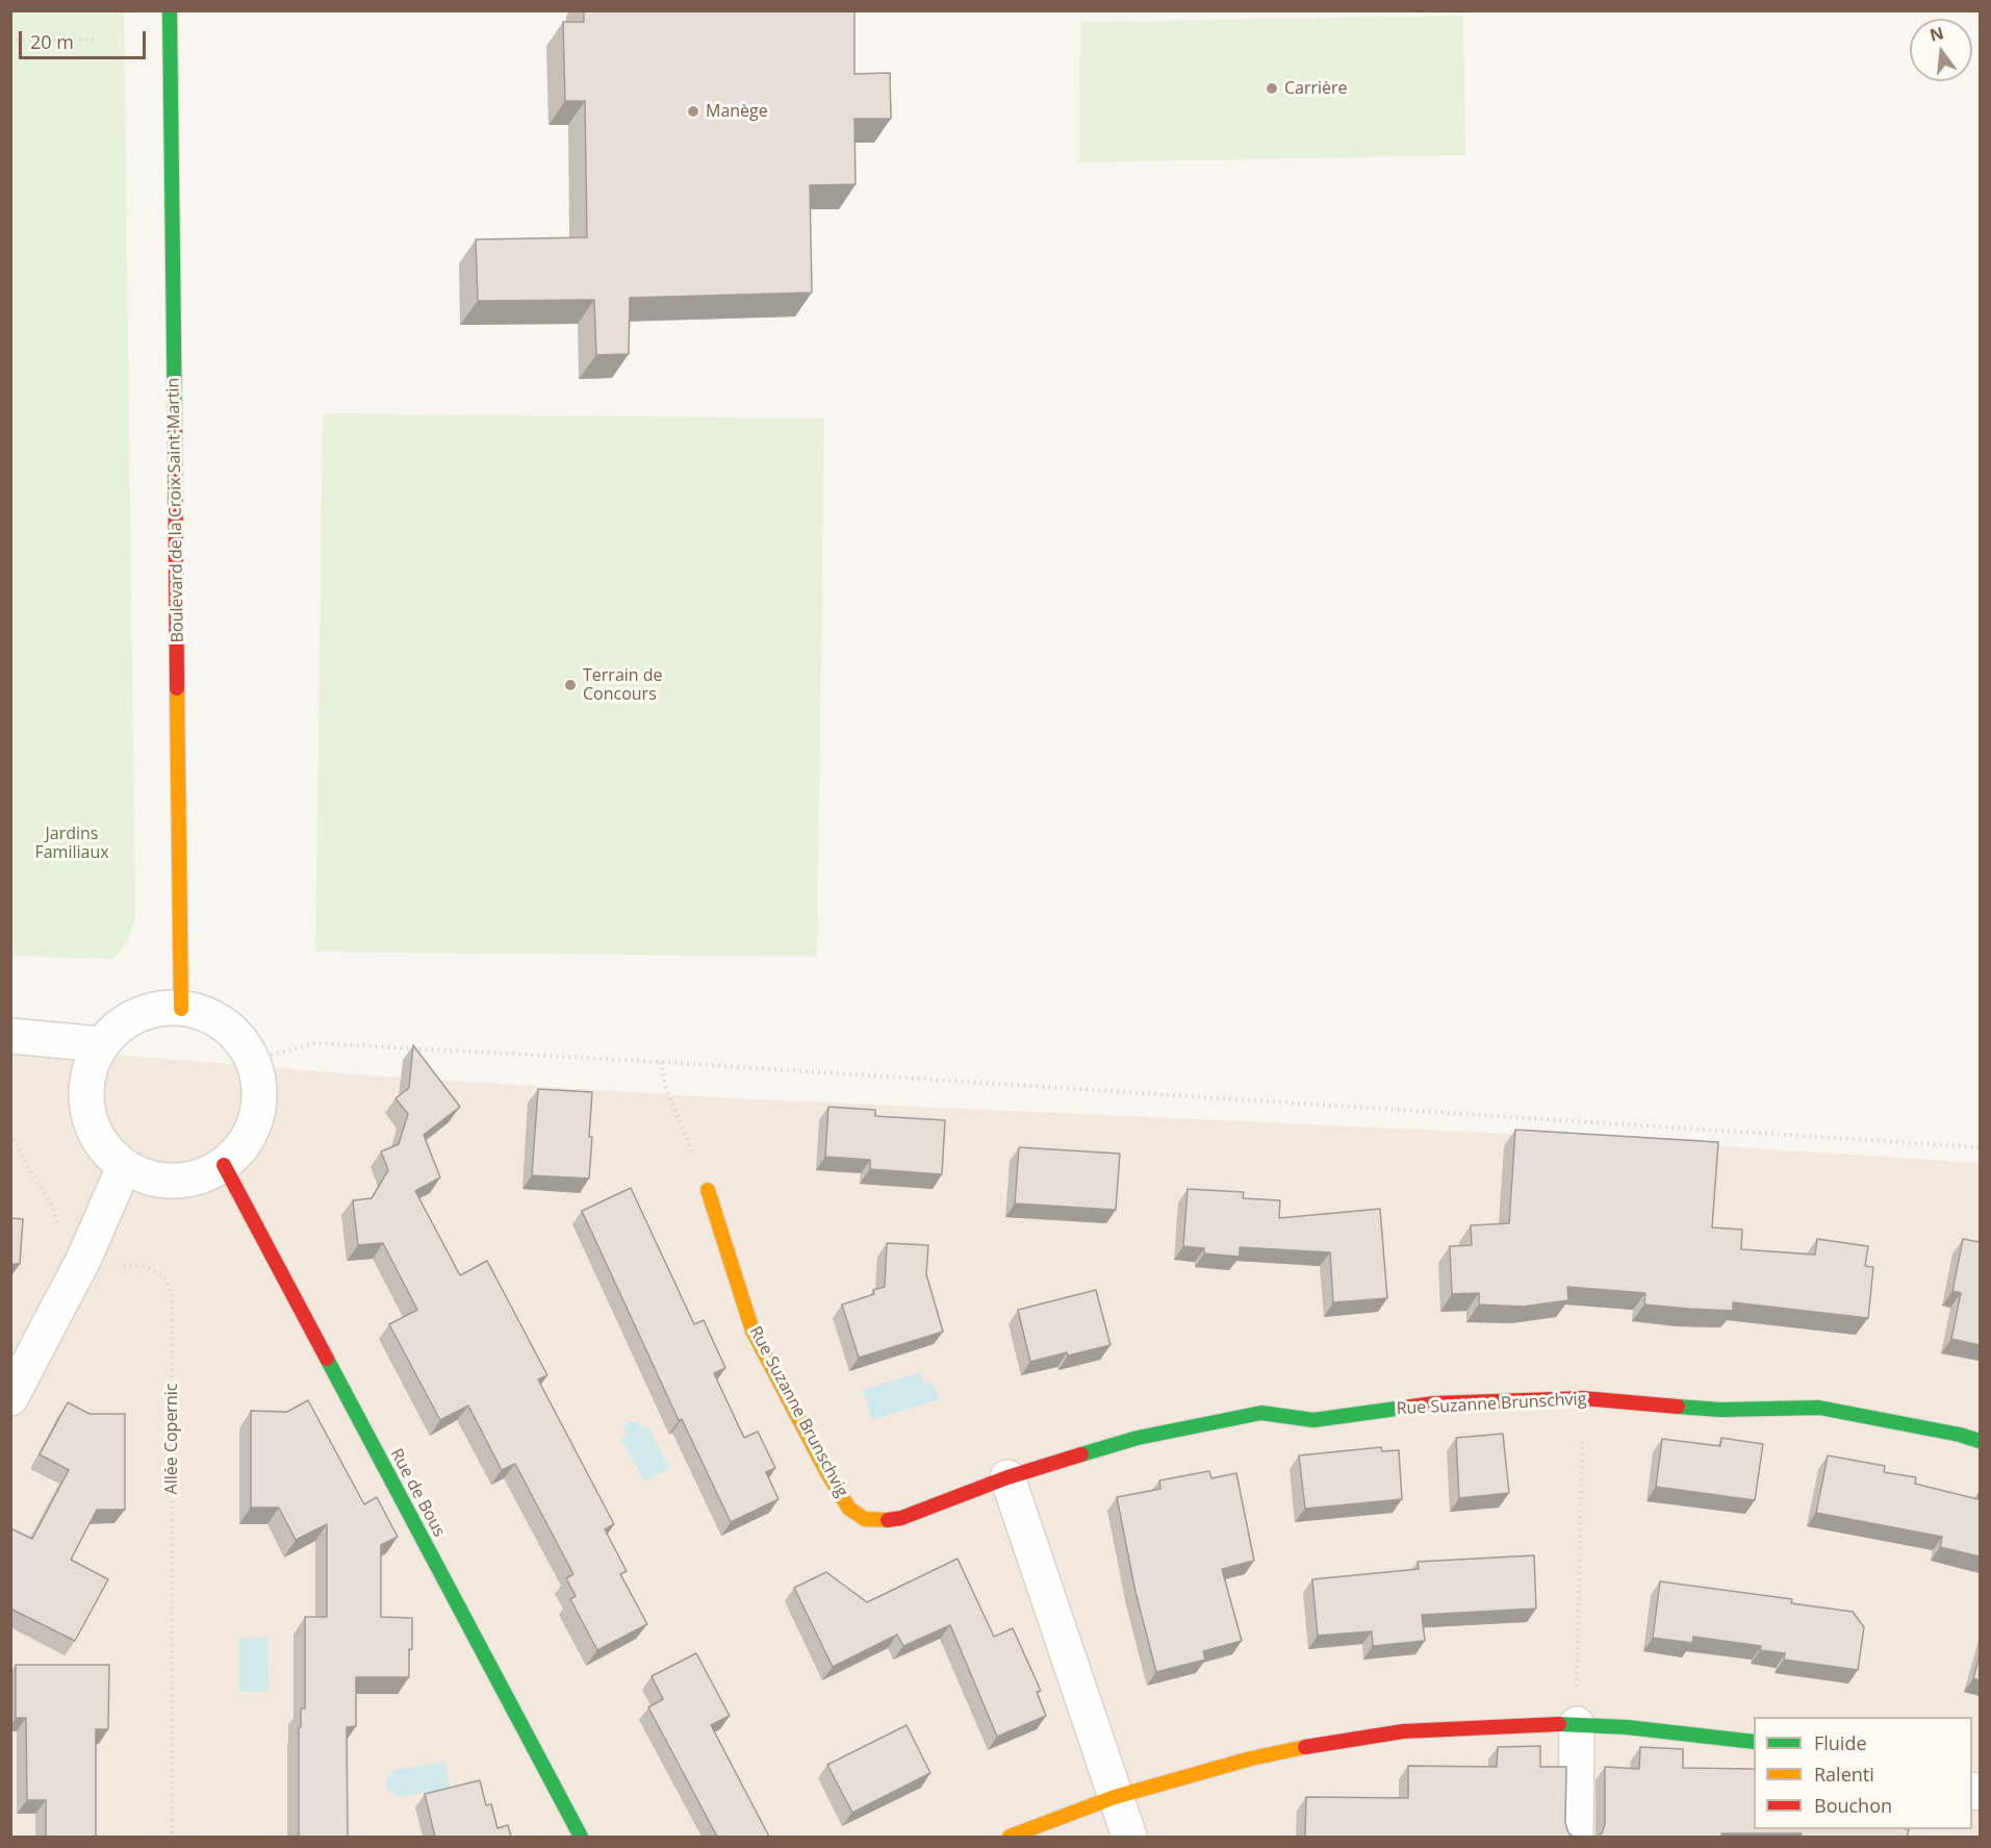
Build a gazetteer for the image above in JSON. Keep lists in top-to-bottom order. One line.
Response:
{"streets":{"street":["Boulevard de la Croix Saint-Martin","Rue Suzanne Brunschvig","Rue de Bous"],"path":["Allée Copernic"]},"crossings":[["Boulevard de la Croix Saint-Martin","Rue de Bous"]],"parks":["Jardins Familiaux"],"places":["Carrière","Manège","Terrain de Concours"],"legend":["Fluide","Ralenti","Bouchon"],"scale_bar":"20 m","north":"top"}
